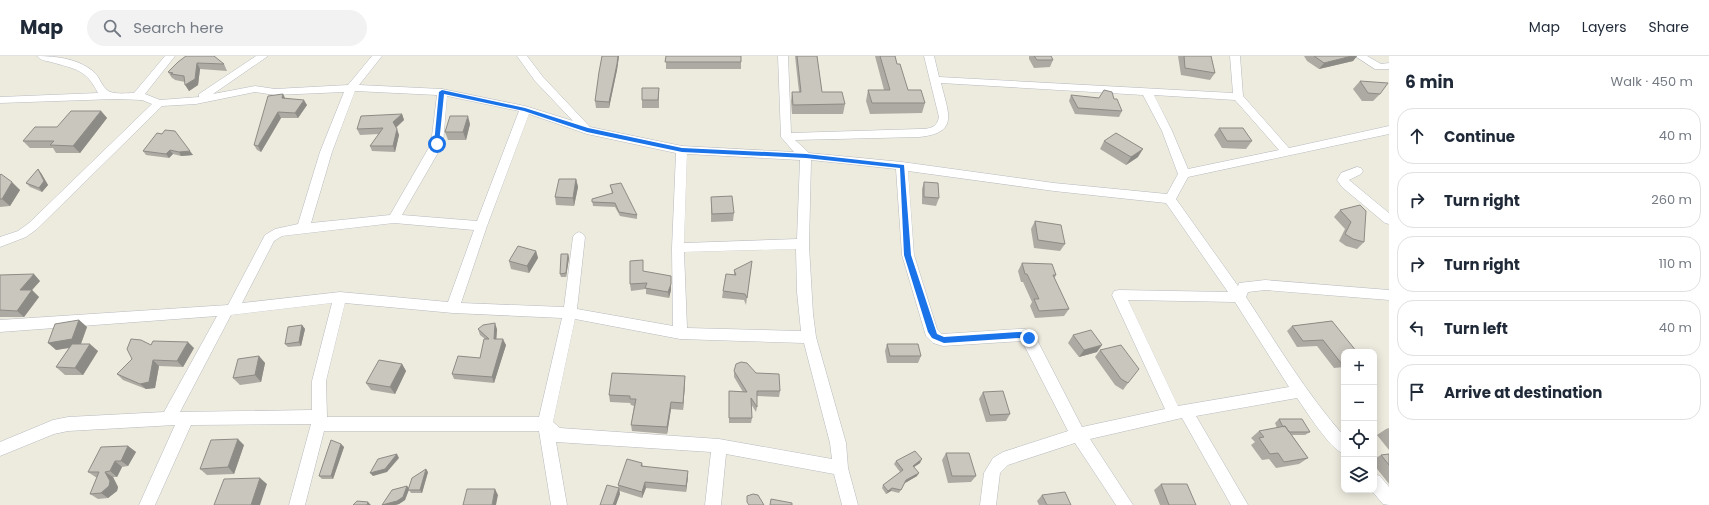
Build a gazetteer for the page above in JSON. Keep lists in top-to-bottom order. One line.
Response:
{"page":{"header":"Map","search":"Search here","nav":["Map","Layers","Share"],"heading":["6 min","Walk · 450 m"],"list":[["Continue","40 m"],["Turn right","260 m"],["Turn right","110 m"],["Turn left","40 m"],"Arrive at destination"],"map_buttons":["+","−"]}}
